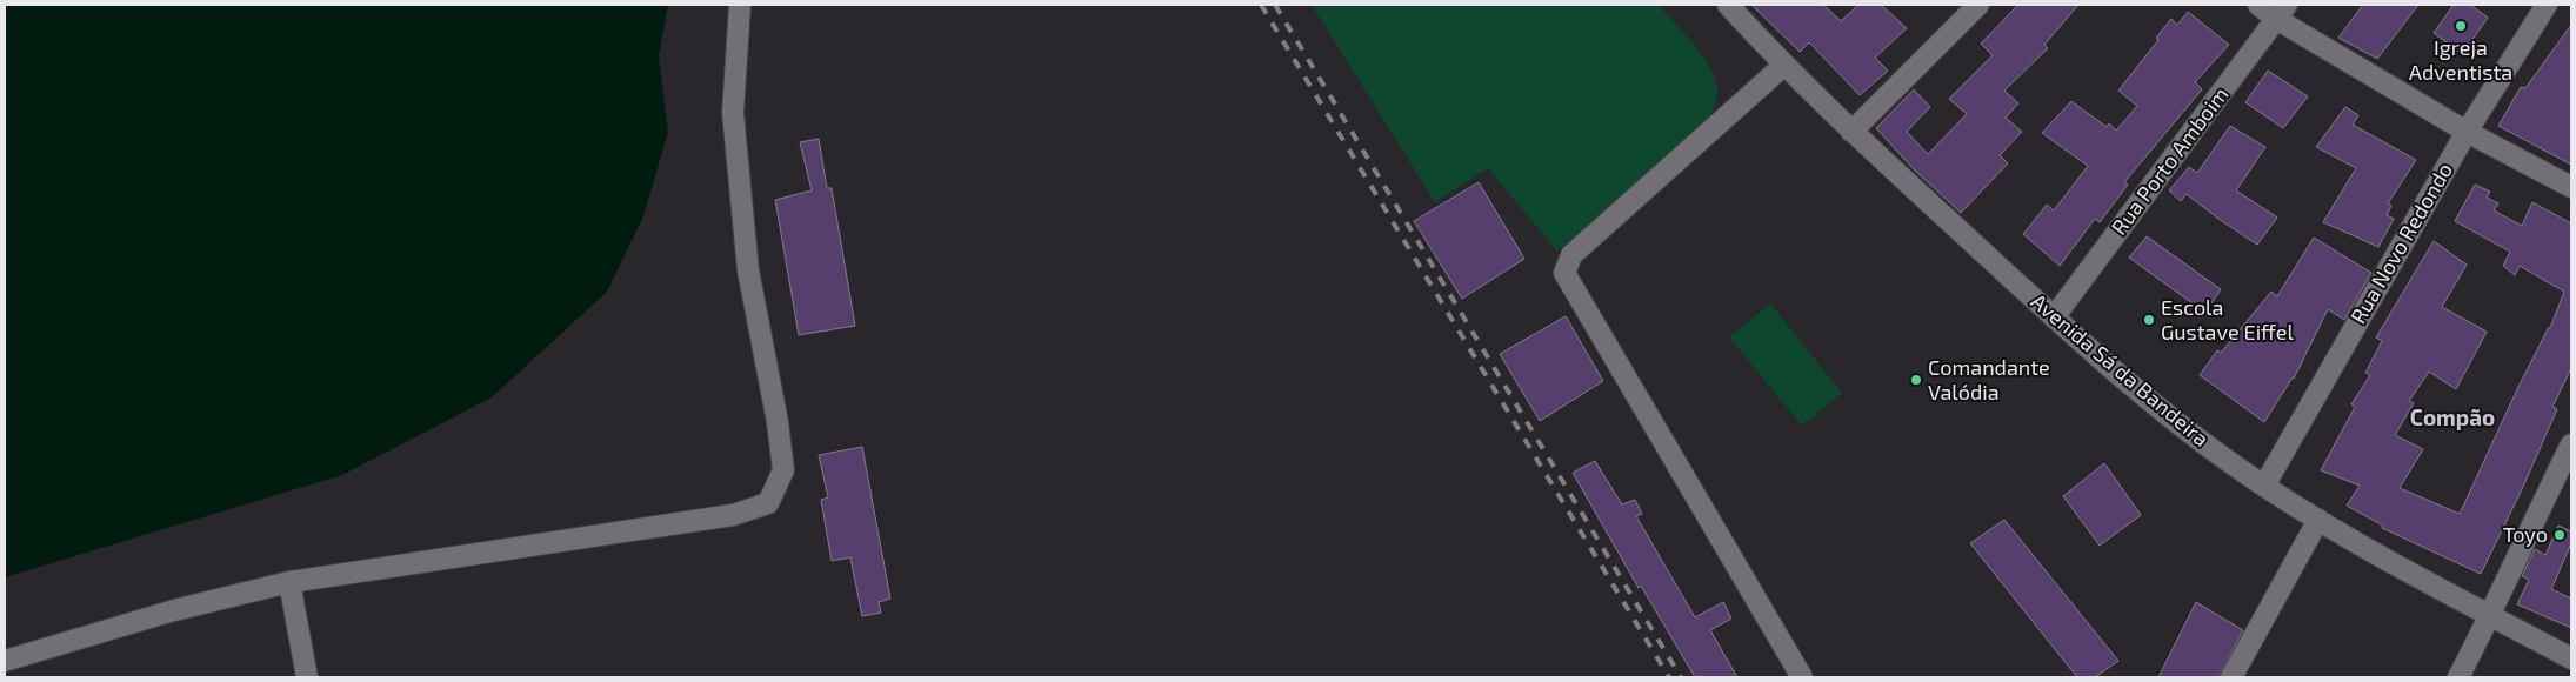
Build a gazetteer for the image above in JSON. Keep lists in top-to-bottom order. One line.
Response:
{"streets":{"street":["Rua Porto Amboim","Rua Novo Redondo","Avenida Sá da Bandeira"]},"crossings":[["Rua Porto Amboim","Avenida Sá da Bandeira"],["Rua Novo Redondo","Avenida Sá da Bandeira"]],"districts":["Compão"],"places":["Igreja Adventista","Escola Gustave Eiffel","Comandante Valódia","Toyo"]}
